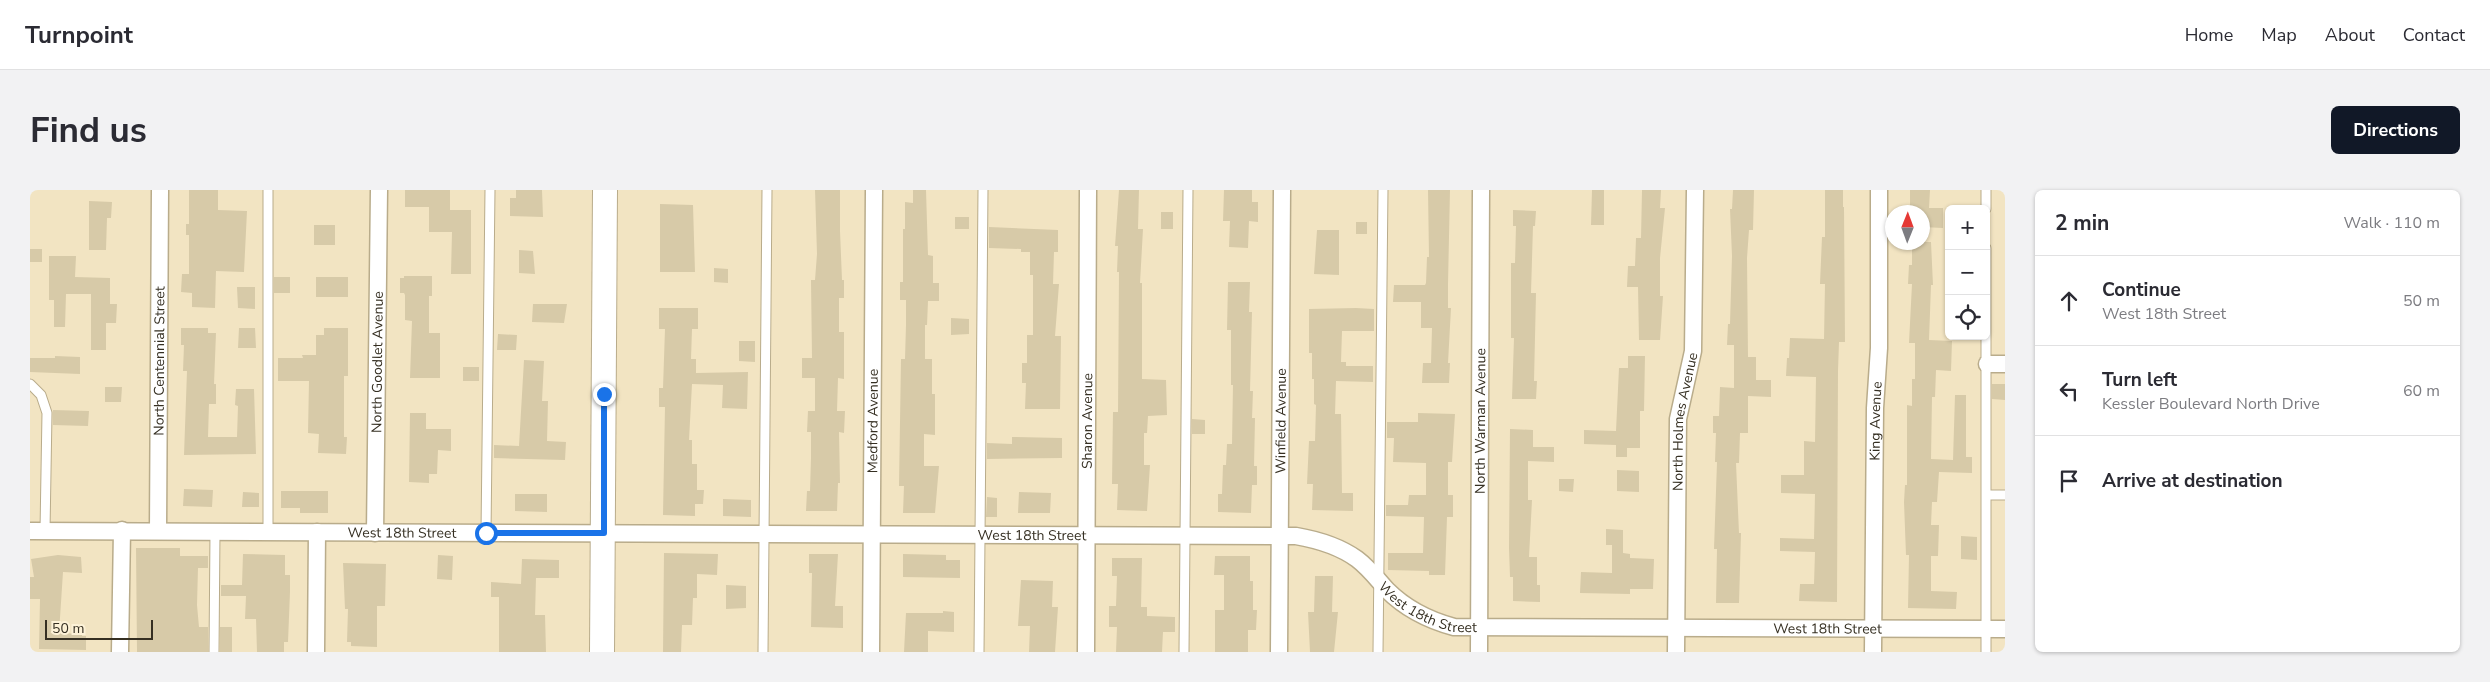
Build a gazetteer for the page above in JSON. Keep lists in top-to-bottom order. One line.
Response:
{"streets":{"street":["North Centennial Street","North Goodlet Avenue","Medford Avenue","Sharon Avenue","Winfield Avenue","North Warman Avenue","North Holmes Avenue","King Avenue","West 18th Street"]},"crossings":[["North Centennial Street","West 18th Street"],["North Goodlet Avenue","West 18th Street"],["Medford Avenue","West 18th Street"],["Sharon Avenue","West 18th Street"],["Winfield Avenue","West 18th Street"],["North Warman Avenue","West 18th Street"],["North Holmes Avenue","West 18th Street"],["King Avenue","West 18th Street"]],"scale_bar":"50 m","north":"top","page":{"header":"Turnpoint","nav":["Home","Map","About","Contact"],"buttons":"Directions","title":"Find us","heading":["2 min","Walk · 110 m"],"map_buttons":["+","−"],"list":[["Continue","West 18th Street","50 m"],["Turn left","Kessler Boulevard North Drive","60 m"],"Arrive at destination"],"scale":"50 m"}}
